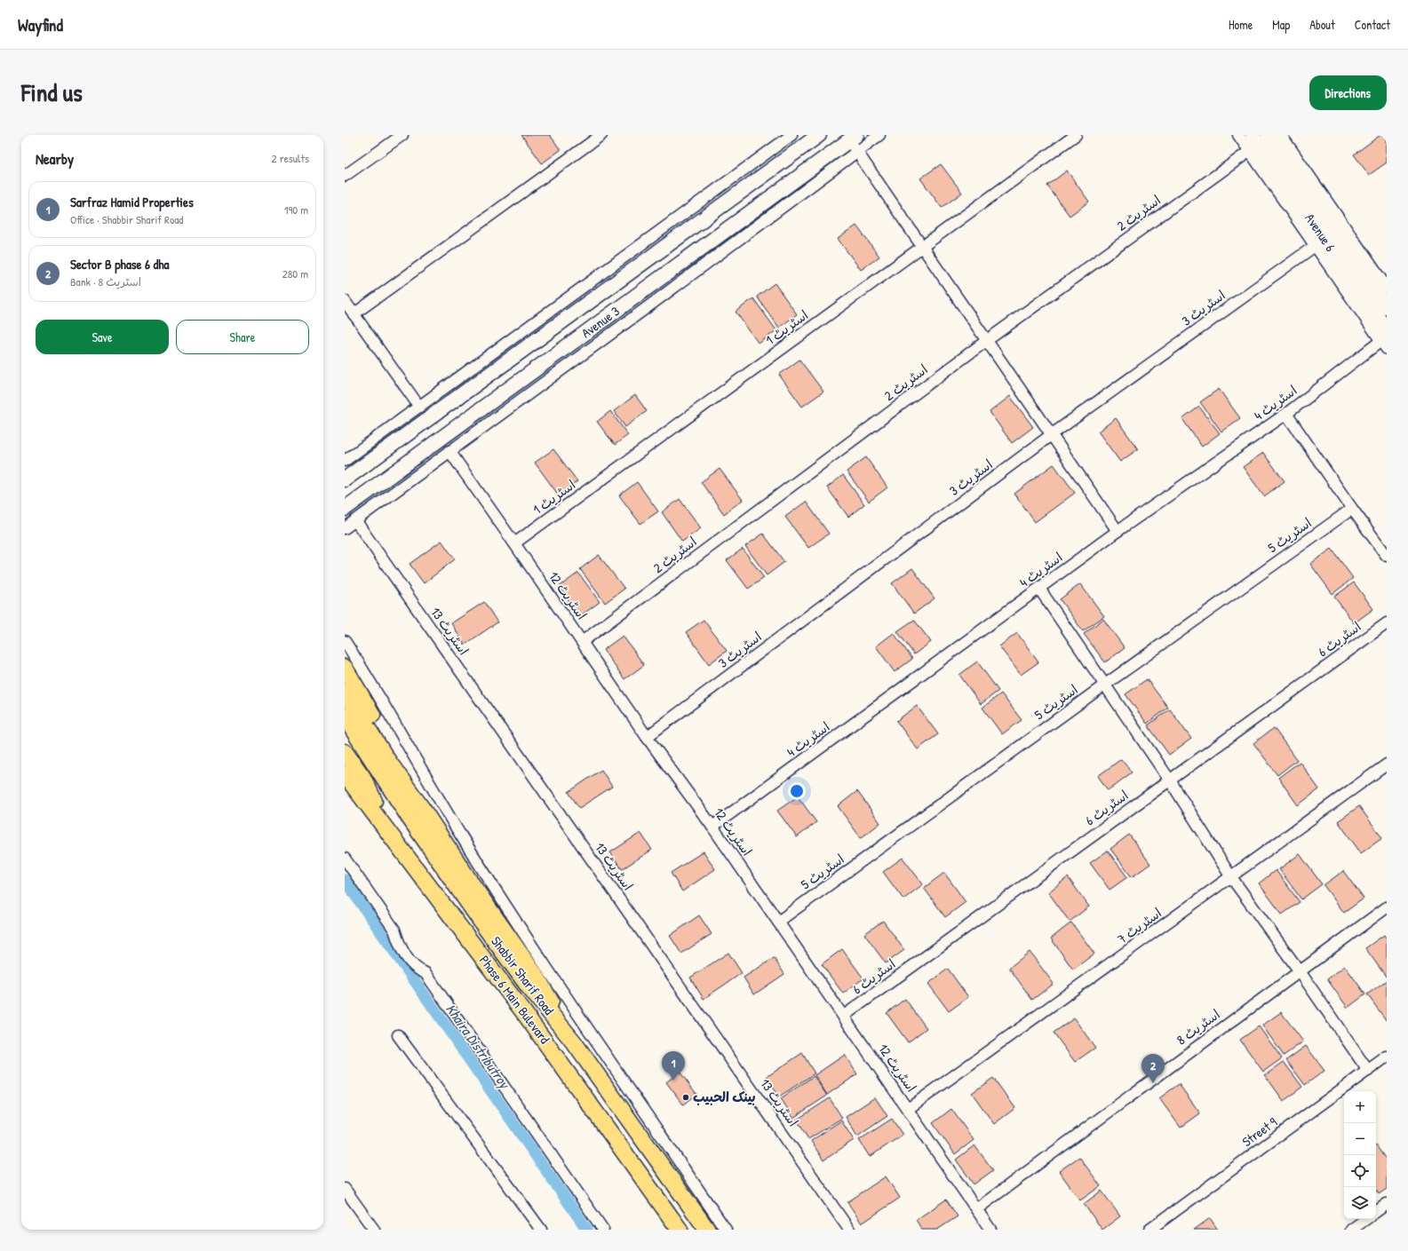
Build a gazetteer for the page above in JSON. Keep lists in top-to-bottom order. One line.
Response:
{"streets":{"main road":["Avenue 6","Avenue 3","Shabbir Sharif Road","Phase 6 Main Bulevard"],"street":["اسٹریٹ 2","اسٹریٹ 3","اسٹریٹ 1","اسٹریٹ 4","اسٹریٹ 5","اسٹریٹ 12","اسٹریٹ 13","اسٹریٹ 6","اسٹریٹ 7","اسٹریٹ 8","Street 9"]},"crossings":[["اسٹریٹ 2","اسٹریٹ 12"],["Avenue 6","اسٹریٹ 4"],["اسٹریٹ 3","اسٹریٹ 12"],["اسٹریٹ 1","اسٹریٹ 12"],["اسٹریٹ 4","اسٹریٹ 12"],["اسٹریٹ 5","اسٹریٹ 12"],["اسٹریٹ 12","اسٹریٹ 6"],["اسٹریٹ 12","اسٹریٹ 7"],["اسٹریٹ 12","اسٹریٹ 8"]],"water":["Khaira Distributroy"],"places":["بينک الحبيب"],"page":{"header":"Wayfind","nav":["Home","Map","About","Contact"],"title":"Find us","buttons":["Directions",["Save","Share"]],"heading":["Nearby","2 results"],"list":[{"mark":"1","name":"Sarfraz Hamid Properties","note":"Office · Shabbir Sharif Road","value":"190 m"},{"mark":"2","name":"Sector B phase 6 dha","note":"Bank · اسٹریٹ 8","value":"280 m"}],"pins":["1","2"],"map_buttons":["+","−"]}}
